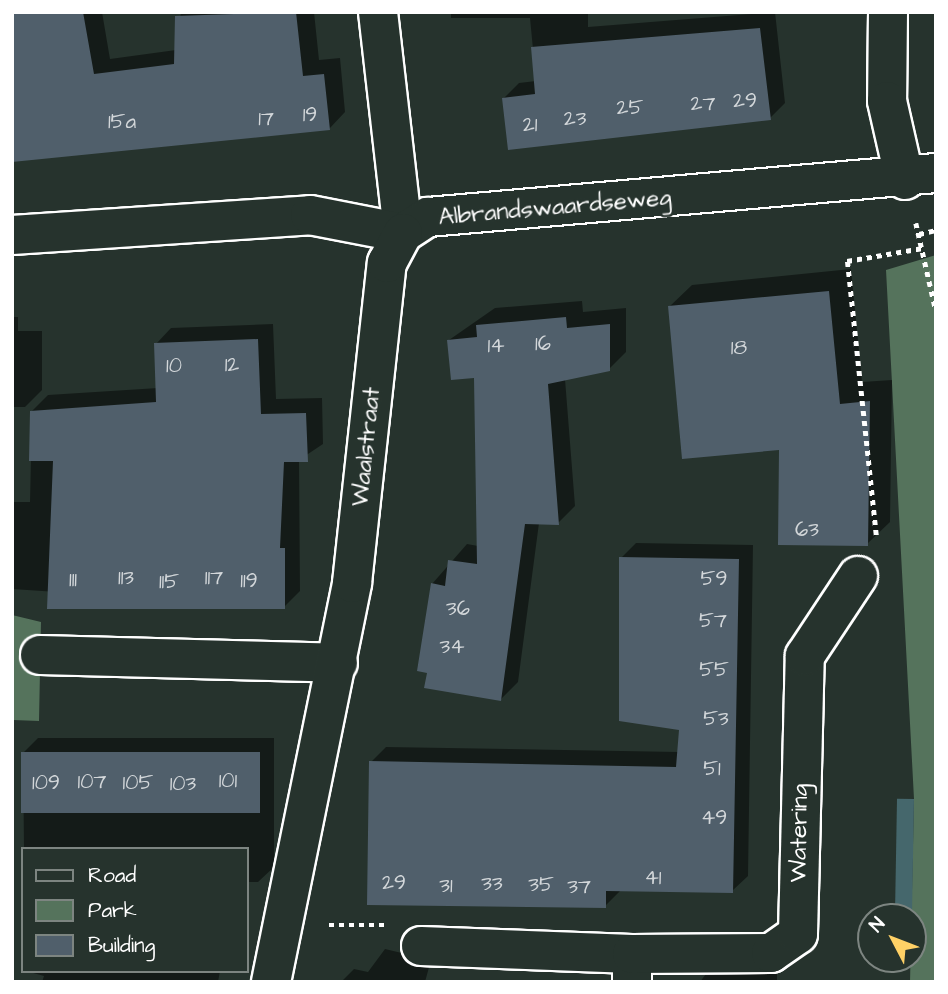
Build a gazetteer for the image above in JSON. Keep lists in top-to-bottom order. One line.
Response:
{"streets":{"street":["Albrandswaardseweg","Waalstraat","Watering"]},"crossings":[["Albrandswaardseweg","Waalstraat"]],"house_numbers":["29","27","25","19","17","23","15a","21","16","14","18","12","10","63","113","117","59","111","119","115","36","57","34","55","53","51","101","107","109","105","103","49","41","29","33","35","31","37"],"legend":["Road","Park","Building"],"north":"top left"}
